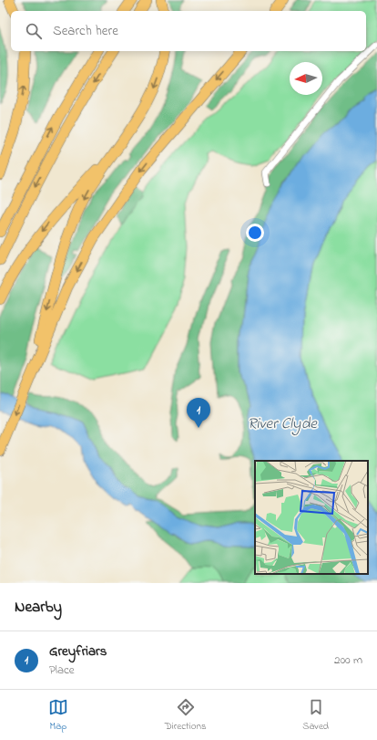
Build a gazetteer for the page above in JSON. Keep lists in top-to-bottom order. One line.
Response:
{"water":["River Clyde"],"north":"left","page":{"search":"Search here","pins":"1","heading":"Nearby","list":[{"mark":"1","name":"Greyfriars","note":"Place","value":"200 m"}],"nav":["Map","Directions","Saved"]}}
